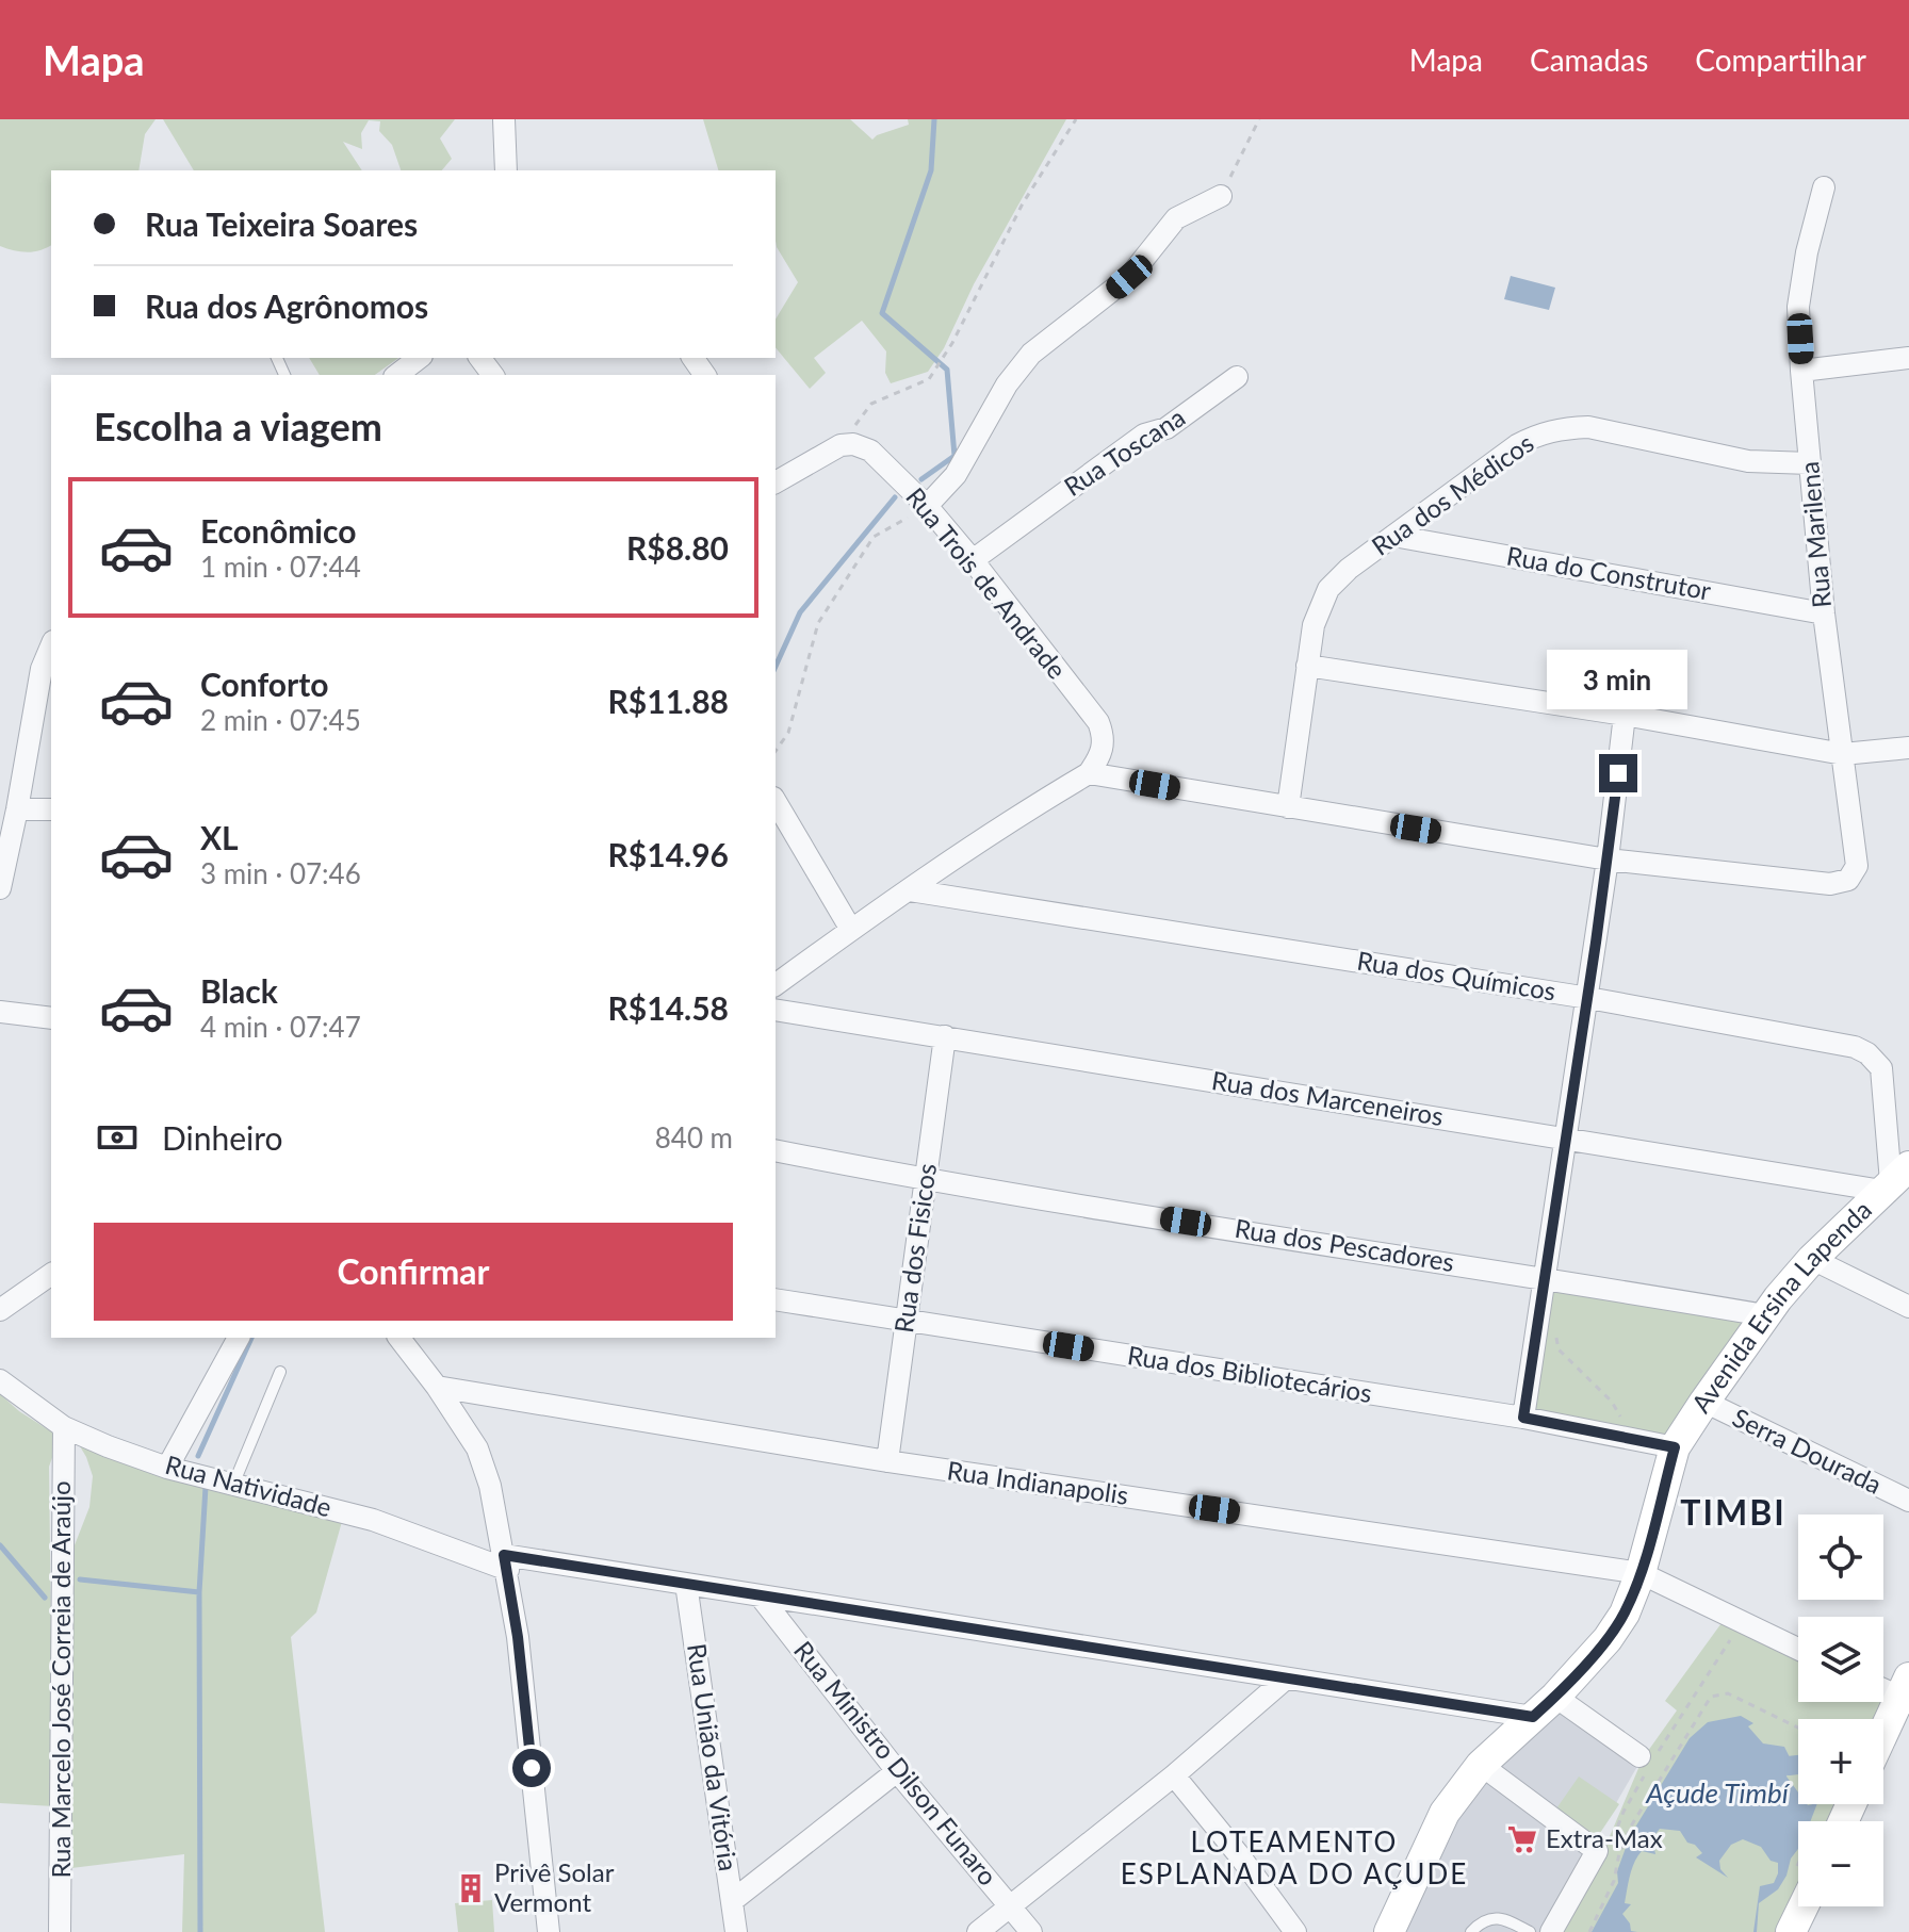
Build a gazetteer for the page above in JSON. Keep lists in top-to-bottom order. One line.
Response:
{"streets":{"street":["Rua Toscana","Rua dos Médicos","Rua Marilena","Rua do Construtor","Rua Trois de Andrade","Rua dos Químicos","Rua dos Marceneiros","Rua dos Pescadores","Rua dos Fisicos","Avenida Ersina Lapenda","Rua dos Bibliotecários","Serra Dourada","Rua Indianapolis","Rua Natividade","Rua Marcelo José Correia de Araújo","Rua União da Vitória","Rua Ministro Dilson Funaro"]},"crossings":[["Rua Toscana","Rua Trois de Andrade"],["Rua dos Médicos","Rua Marilena"],["Rua dos Médicos","Rua do Construtor"],["Rua Marilena","Rua do Construtor"],["Rua dos Químicos","Rua dos Marceneiros"],["Rua dos Químicos","Avenida Ersina Lapenda"],["Rua dos Marceneiros","Rua dos Fisicos"],["Rua dos Marceneiros","Avenida Ersina Lapenda"],["Rua dos Pescadores","Rua dos Fisicos"],["Rua dos Pescadores","Avenida Ersina Lapenda"],["Rua dos Fisicos","Rua dos Bibliotecários"],["Rua dos Fisicos","Rua Indianapolis"],["Avenida Ersina Lapenda","Rua dos Bibliotecários"],["Avenida Ersina Lapenda","Serra Dourada"],["Avenida Ersina Lapenda","Rua Indianapolis"],["Avenida Ersina Lapenda","Rua Natividade"],["Rua Natividade","Rua Marcelo José Correia de Araújo"],["Rua Natividade","Rua União da Vitória"],["Rua Natividade","Rua Ministro Dilson Funaro"]],"districts":["TIMBI","LOTEAMENTO ESPLANADA DO AÇUDE"],"water":["Açude Timbí"],"places":{"supermarket":["Extra-Max"],"building":["Privê Solar Vermont"]},"page":{"header":"Mapa","nav":["Mapa","Camadas","Compartilhar"],"banner":["Rua Teixeira Soares","Rua dos Agrônomos"],"heading":"Escolha a viagem","list":[{"name":"Econômico","note":"1 min · 07:44","value":"R$8.80"},{"name":"Conforto","note":"2 min · 07:45","value":"R$11.88"},{"name":"XL","note":"3 min · 07:46","value":"R$14.96"},{"name":"Black","note":"4 min · 07:47","value":"R$14.58"}],"bubble":"3 min","pay":["Dinheiro","840 m"],"buttons":"Confirmar","map_buttons":["+","−"]}}
